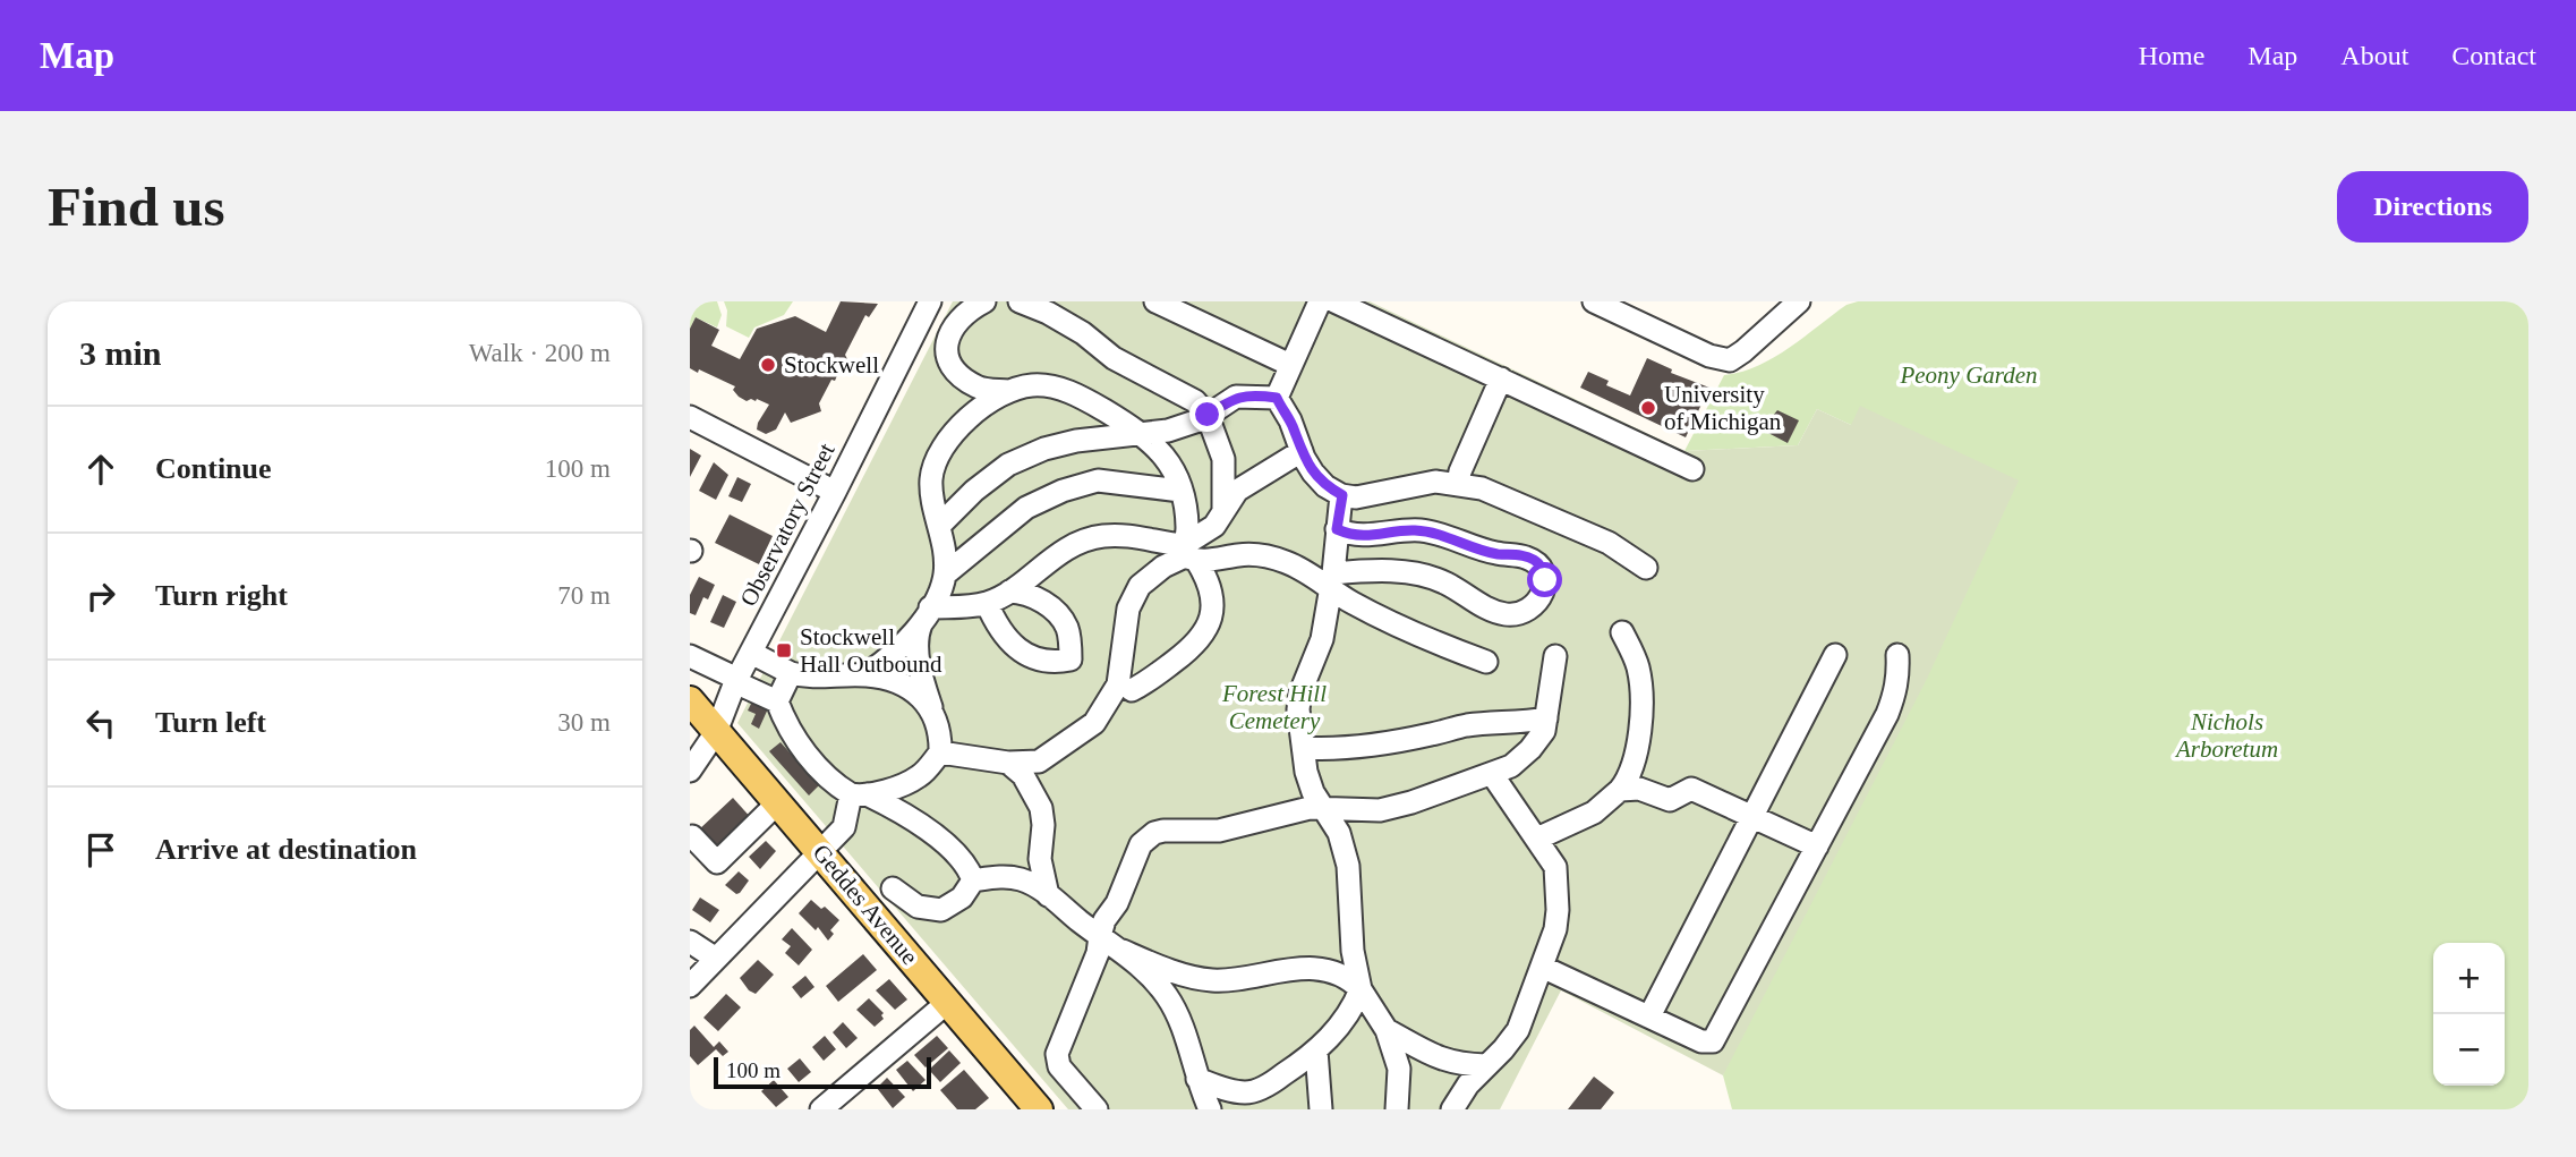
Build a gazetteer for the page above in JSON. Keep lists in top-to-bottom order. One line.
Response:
{"streets":{"main road":["Geddes Avenue"],"street":["Observatory Street"]},"crossings":[["Observatory Street","Geddes Avenue"]],"parks":["Peony Garden","Forest Hill Cemetery","Nichols Arboretum"],"places":{"other":["Stockwell","University of Michigan"],"transit":["Stockwell Hall Outbound"]},"scale_bar":"100 m","page":{"header":"Map","nav":["Home","Map","About","Contact"],"buttons":"Directions","title":"Find us","heading":["3 min","Walk · 200 m"],"list":[["Continue","100 m"],["Turn right","70 m"],["Turn left","30 m"],"Arrive at destination"],"map_buttons":["+","−"],"scale":"100 m"}}
